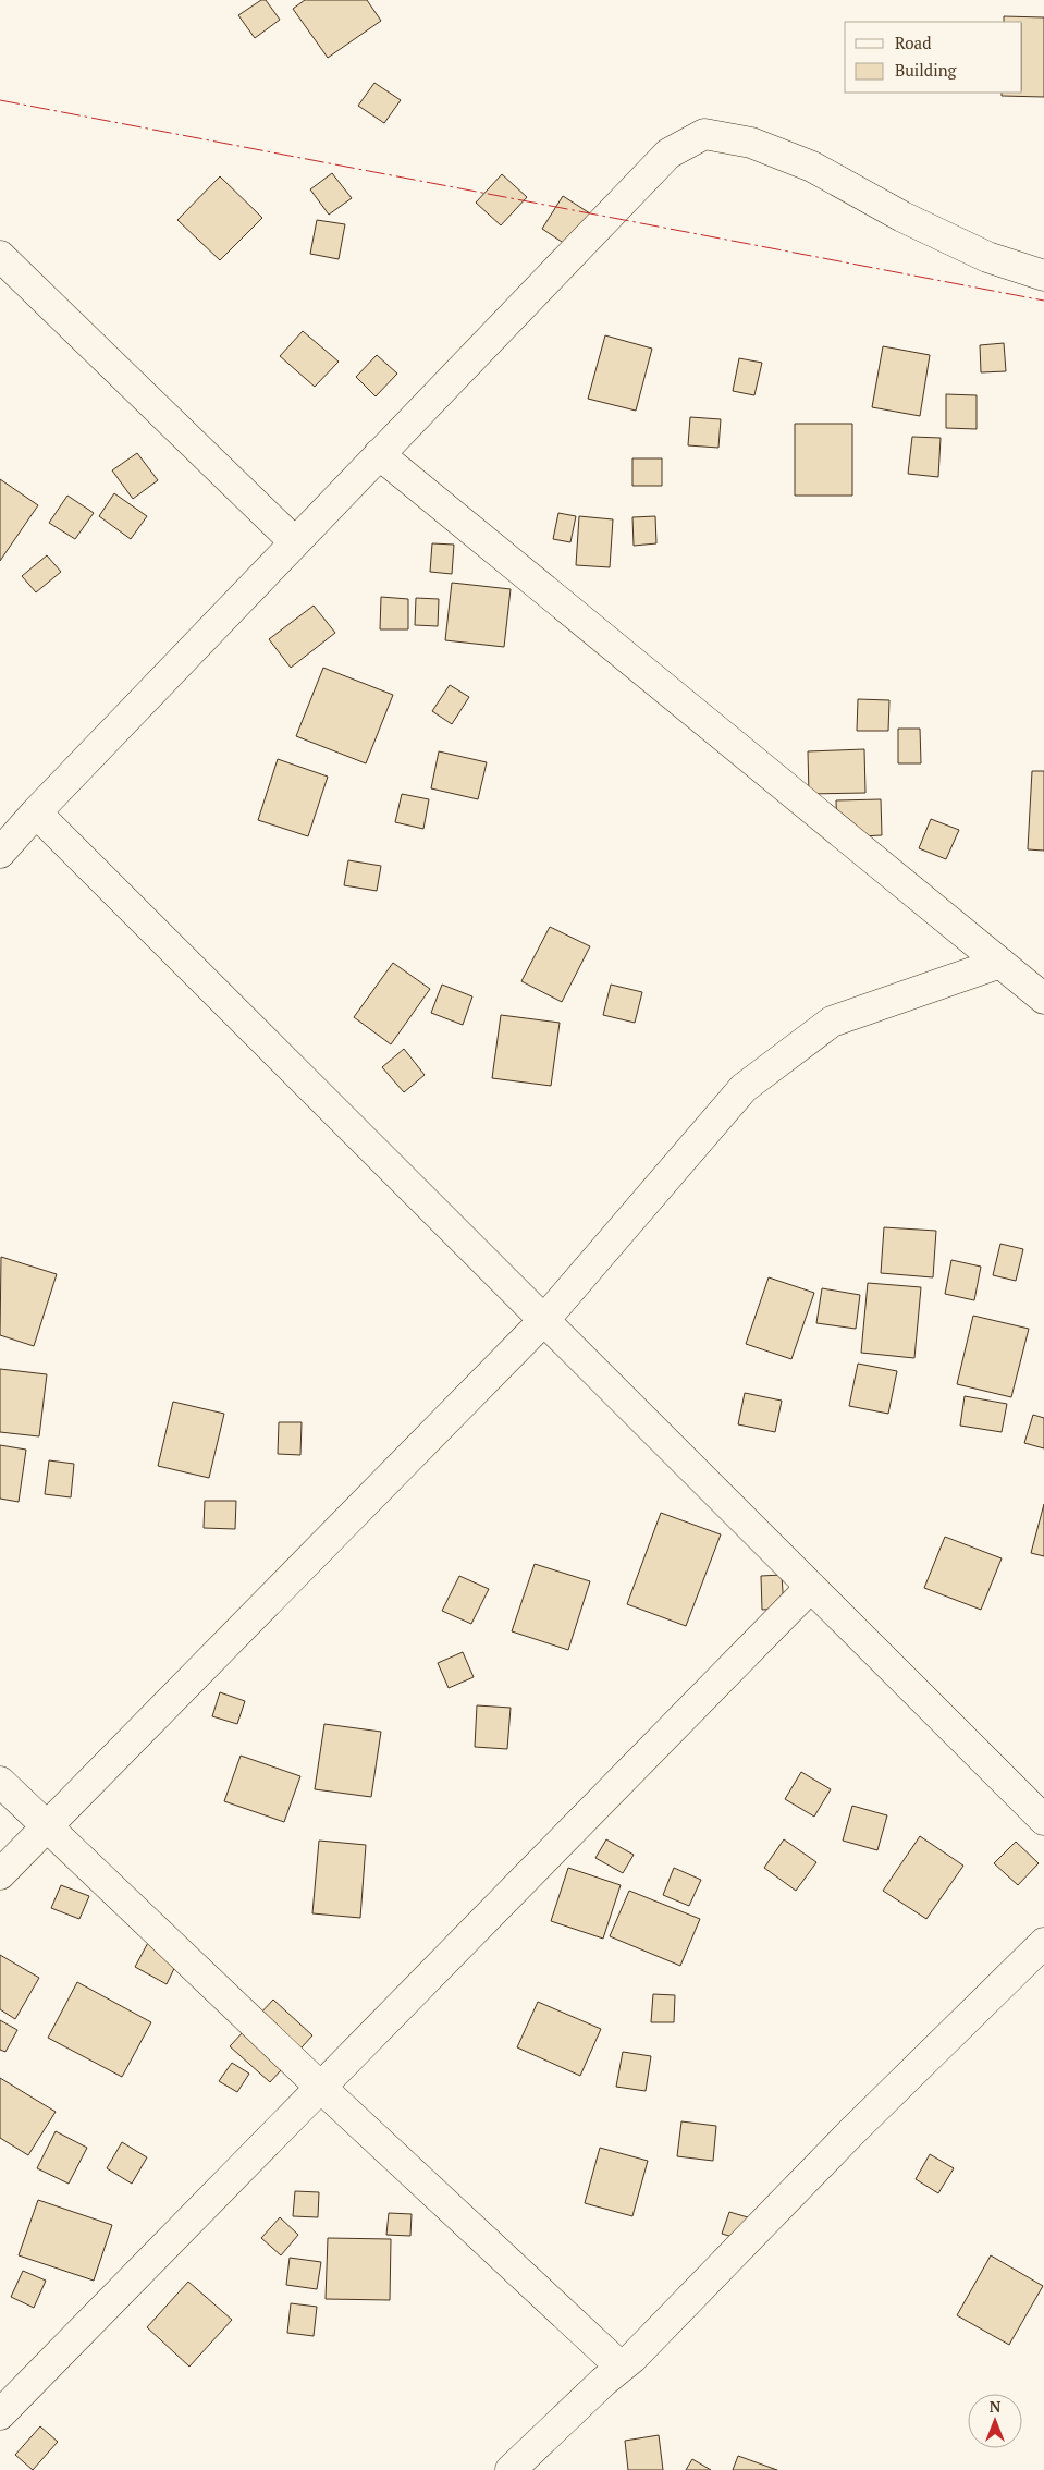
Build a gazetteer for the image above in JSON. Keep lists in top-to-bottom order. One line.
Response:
{"legend":["Road","Building"],"north":"top"}
